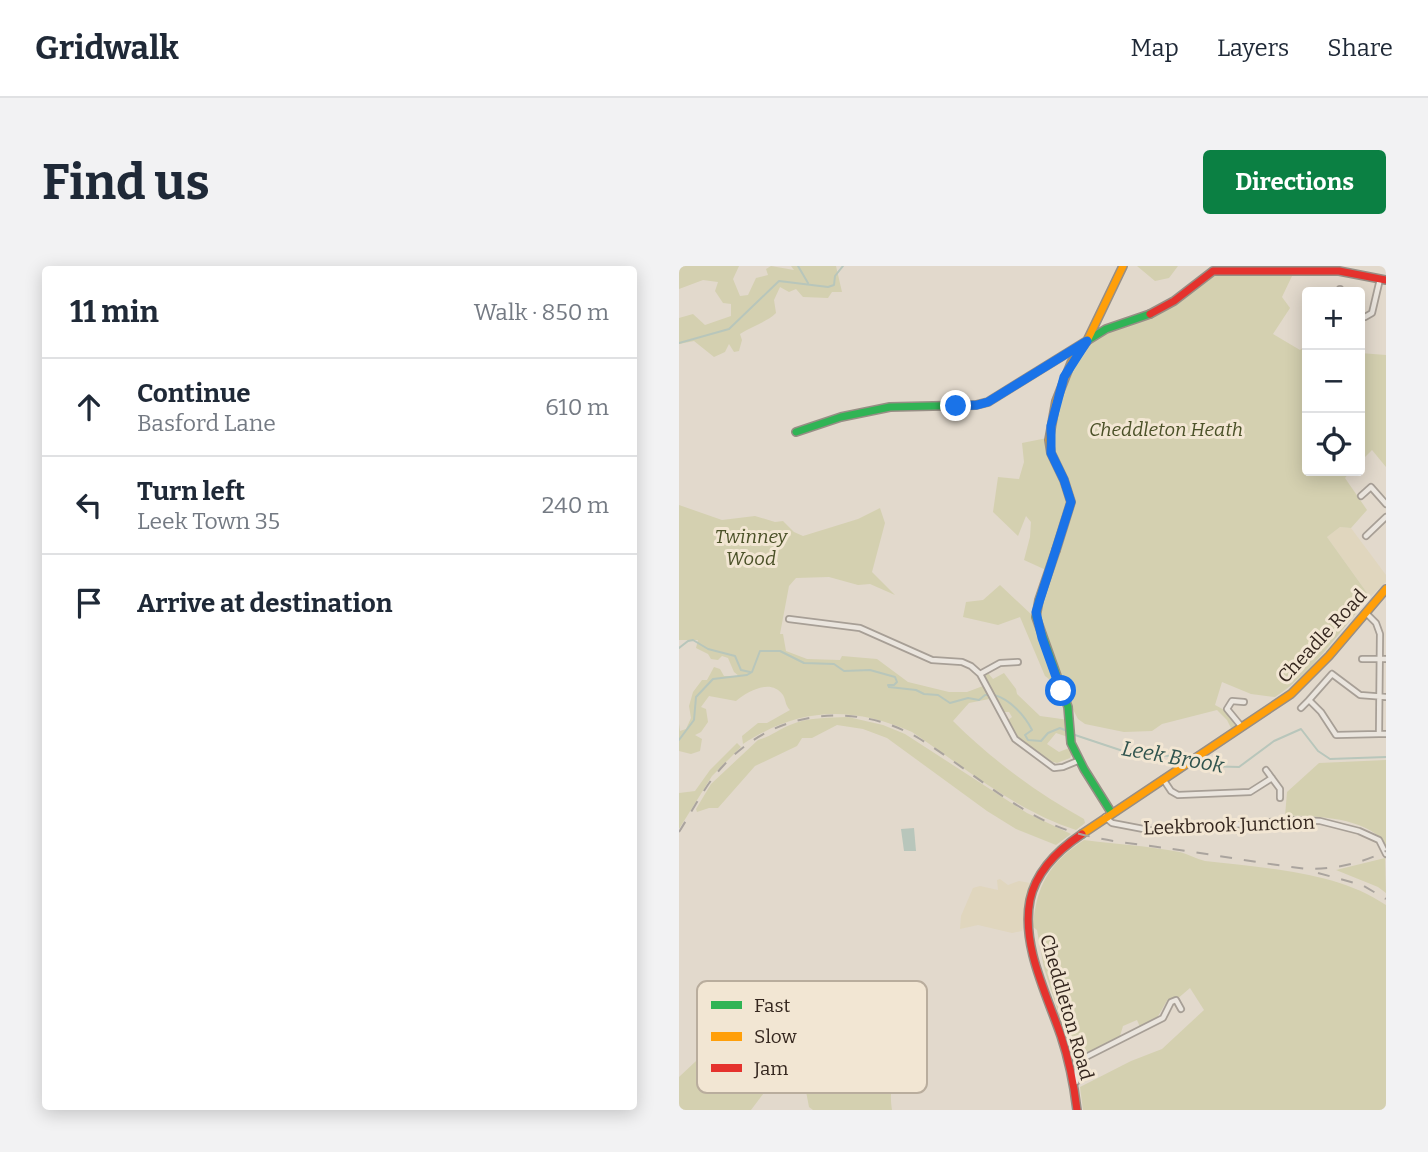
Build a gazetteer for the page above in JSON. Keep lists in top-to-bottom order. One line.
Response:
{"streets":{"main road":["Cheadle Road","Cheddleton Road"],"street":["Leekbrook Junction"]},"crossings":[["Cheadle Road","Leekbrook Junction"],["Cheadle Road","Cheddleton Road"]],"water":["Leek Brook"],"parks":["Cheddleton Heath","Twinney Wood"],"legend":["Fast","Slow","Jam"],"page":{"header":"Gridwalk","nav":["Map","Layers","Share"],"buttons":"Directions","title":"Find us","heading":["11 min","Walk · 850 m"],"map_buttons":["+","−"],"list":[["Continue","Basford Lane","610 m"],["Turn left","Leek Town 35","240 m"],"Arrive at destination"]}}
